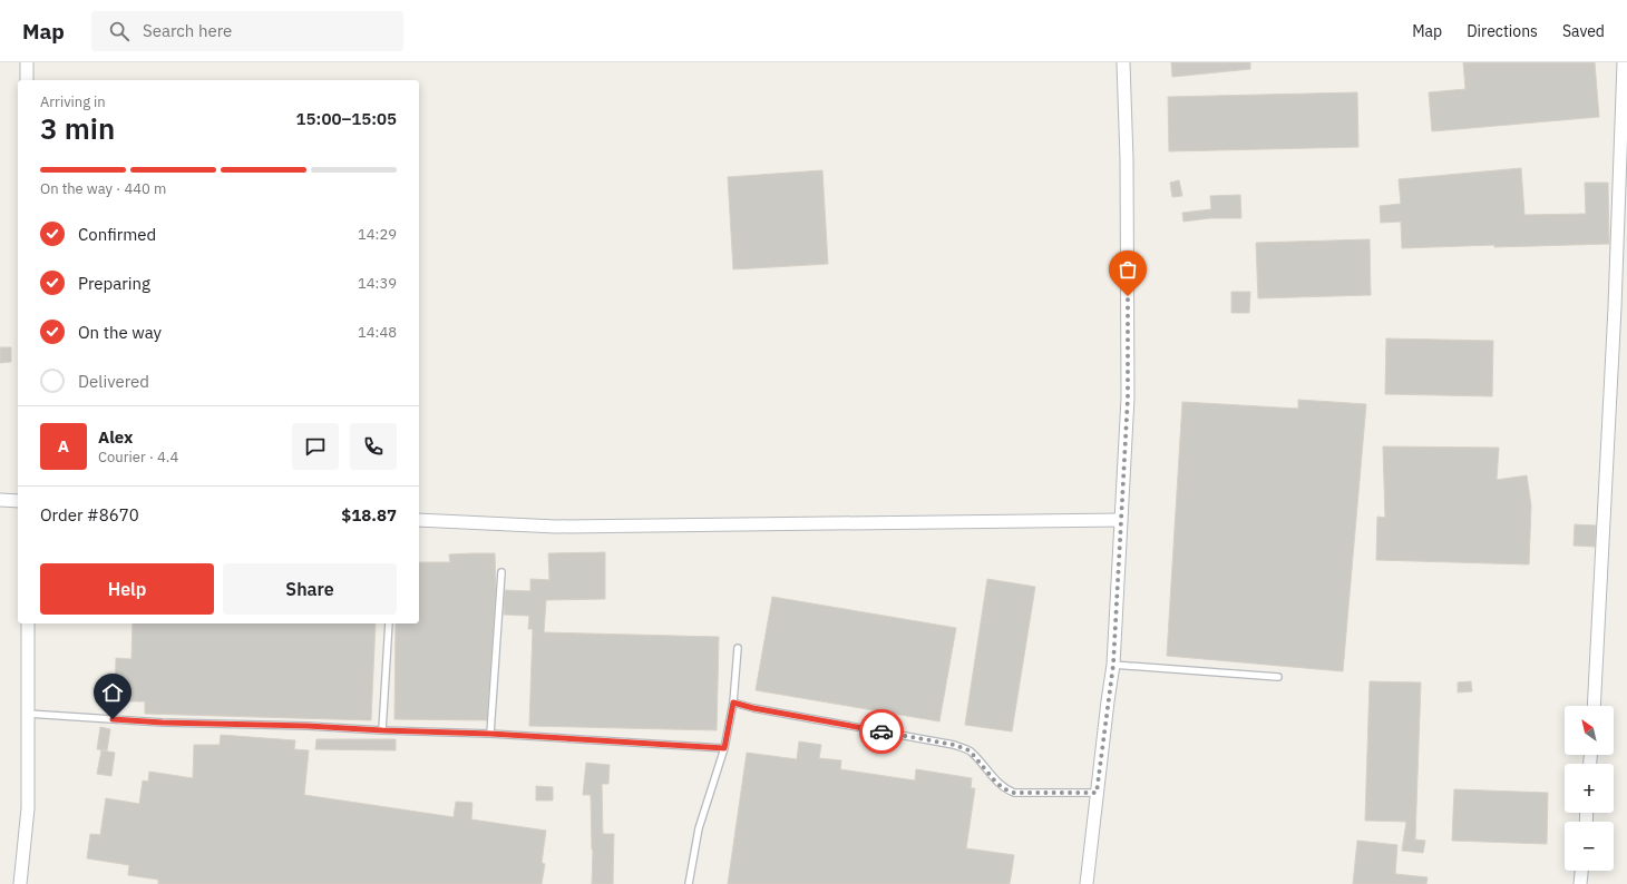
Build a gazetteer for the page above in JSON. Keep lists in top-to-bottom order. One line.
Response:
{"north":"top left","page":{"header":"Map","search":"Search here","nav":["Map","Directions","Saved"],"heading":["3 min","Arriving in","15:00–15:05"],"panel":["Alex","Courier · 4.4","Order #8670","$18.87"],"bar":"On the way · 440 m","list":[["Confirmed","14:29"],["Preparing","14:39"],["On the way","14:48"],"Delivered"],"round":"A","buttons":["Help","Share"],"map_buttons":["+","−"]}}
